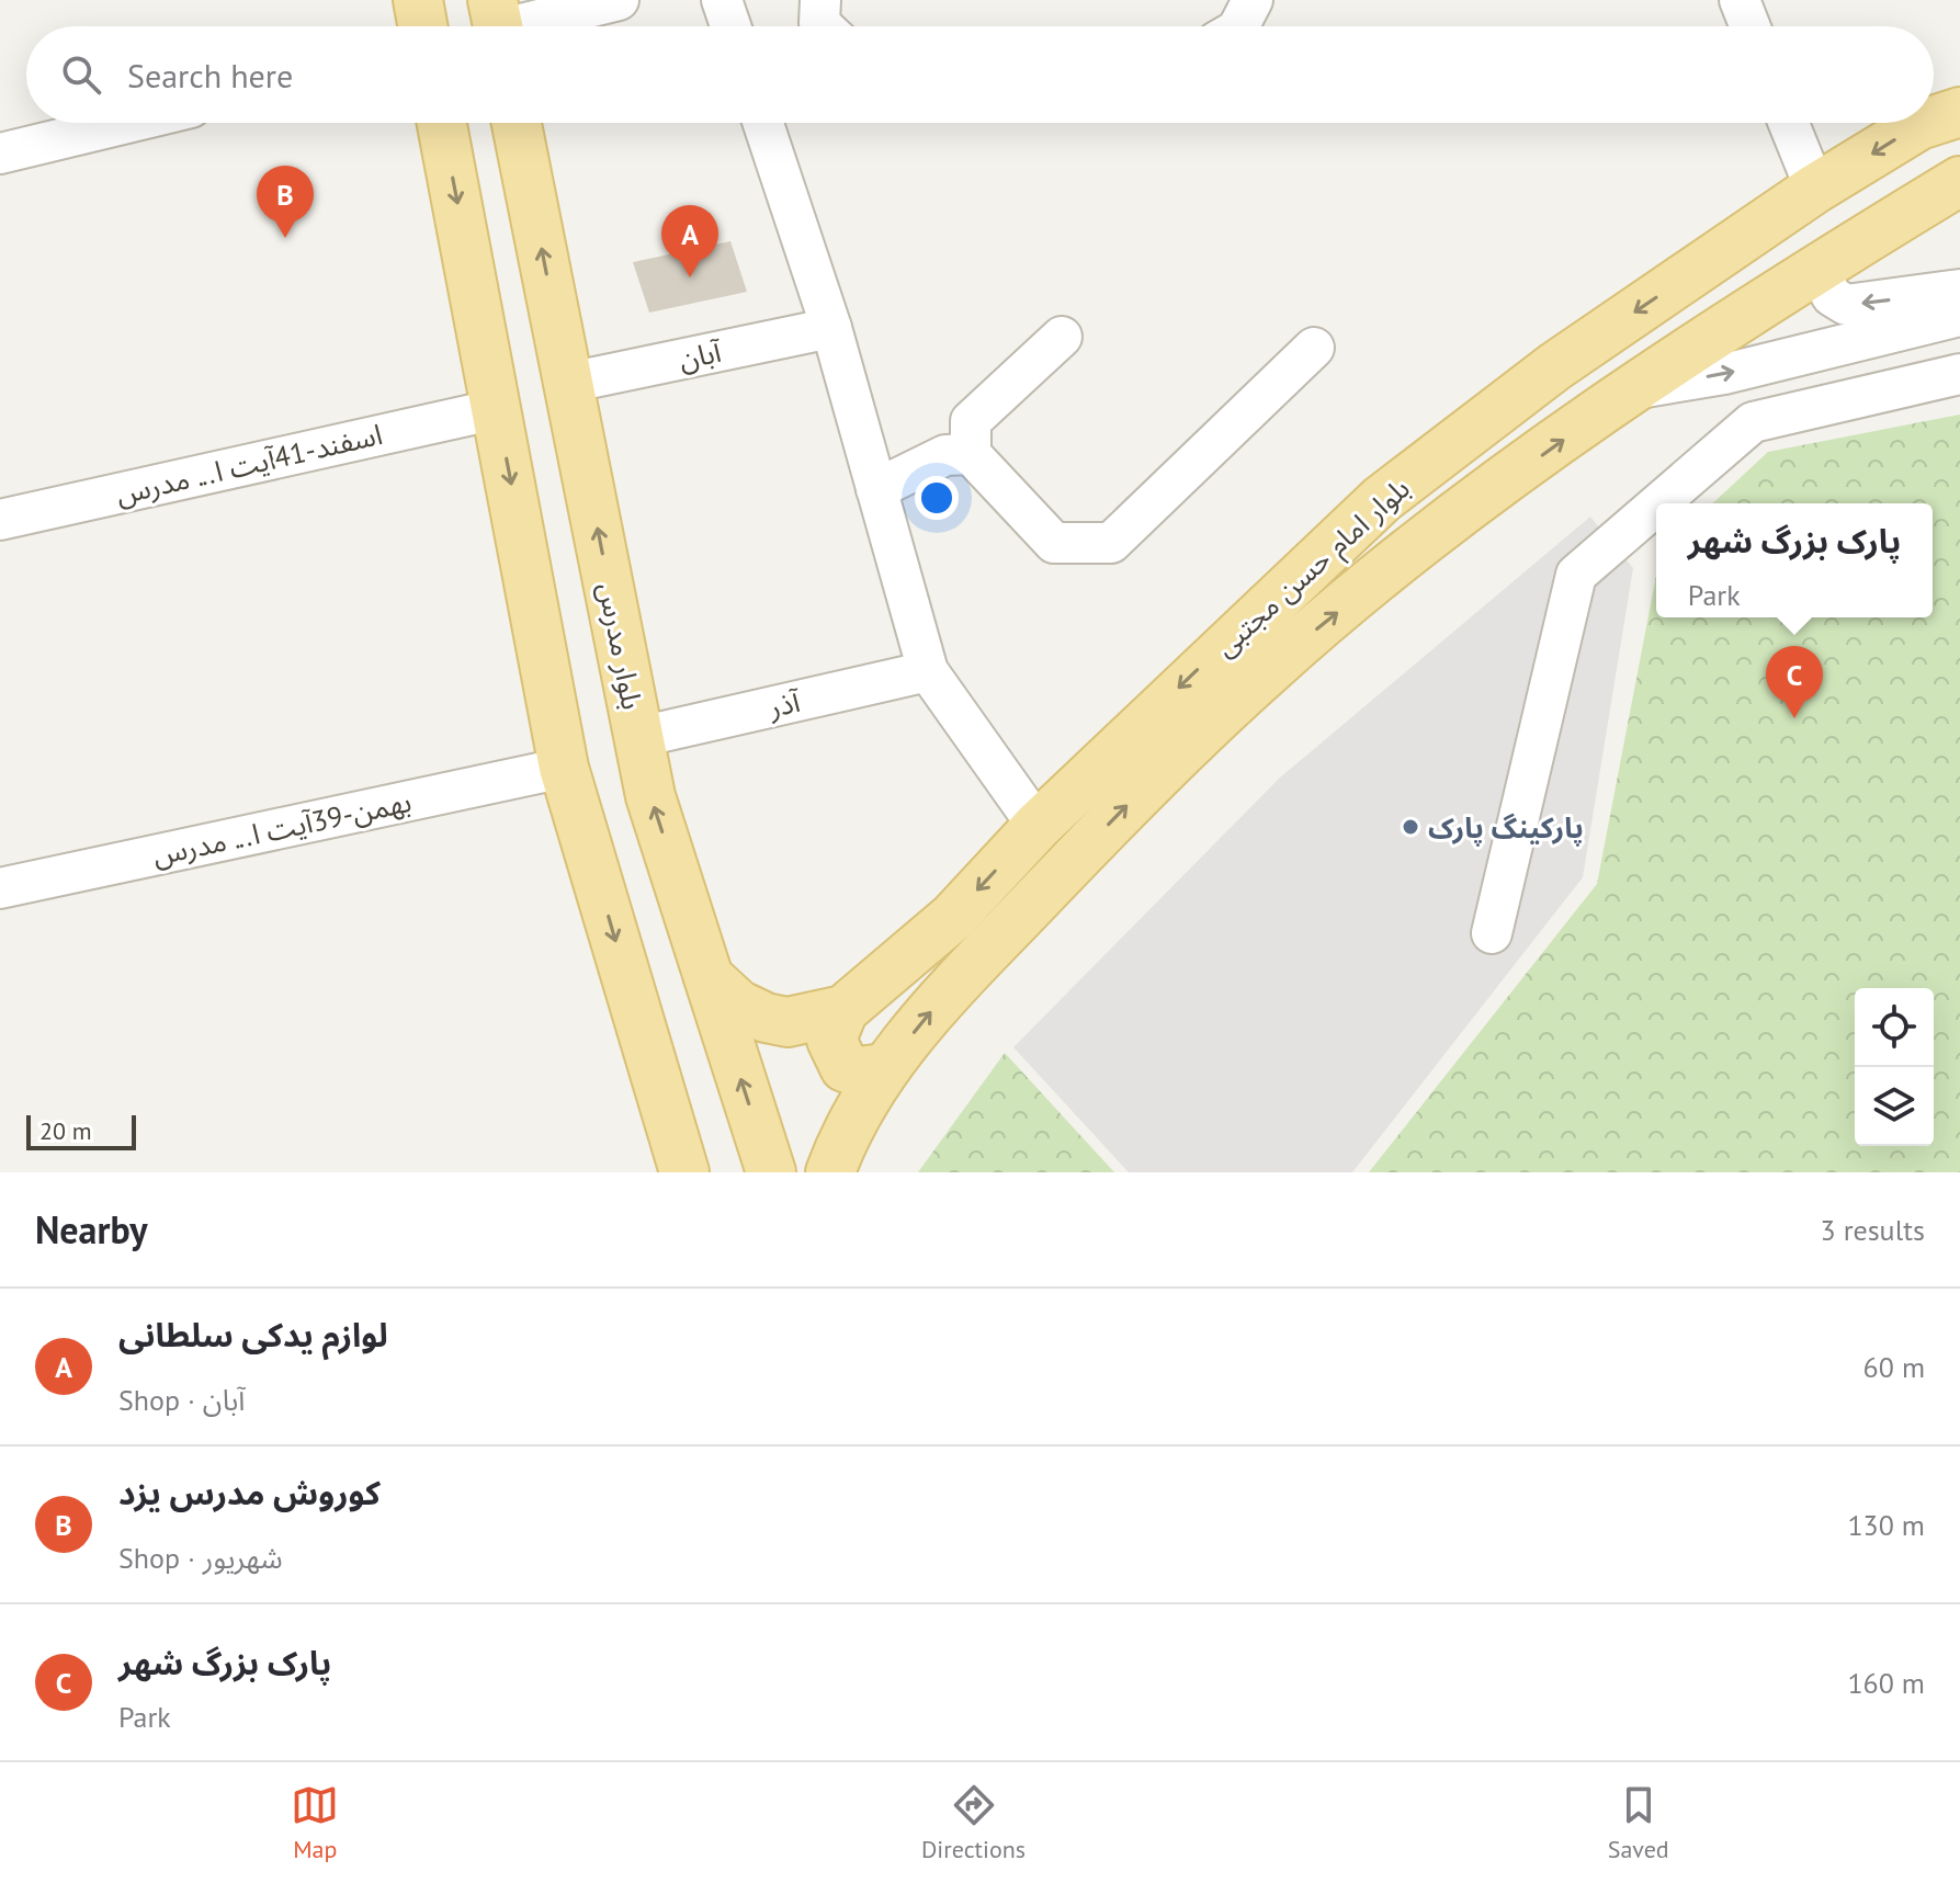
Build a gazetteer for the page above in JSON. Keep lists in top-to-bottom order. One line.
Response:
{"streets":{"main road":["بلوار امام حسن مجتبی","بلوار مدرس"],"street":["آبان","اسفند-41آیت ا... مدرس","آذر","بهمن-39آیت ا... مدرس"]},"crossings":[["آبان","بلوار مدرس"],["بلوار امام حسن مجتبی","بلوار مدرس"],["بلوار مدرس","آذر"]],"places":["پارکینگ پارک"],"scale_bar":"20 m","page":{"search":"Search here","pins":["B","A","C"],"popup":["پارک بزرگ شهر","Park"],"scale":"20 m","heading":["Nearby","3 results"],"list":[{"mark":"A","name":"لوازم یدکی سلطانی","note":"Shop · آبان","value":"60 m"},{"mark":"B","name":"کوروش مدرس یزد","note":"Shop · شهریور","value":"130 m"},{"mark":"C","name":"پارک بزرگ شهر","note":"Park","value":"160 m"}],"nav":["Map","Directions","Saved"]}}
